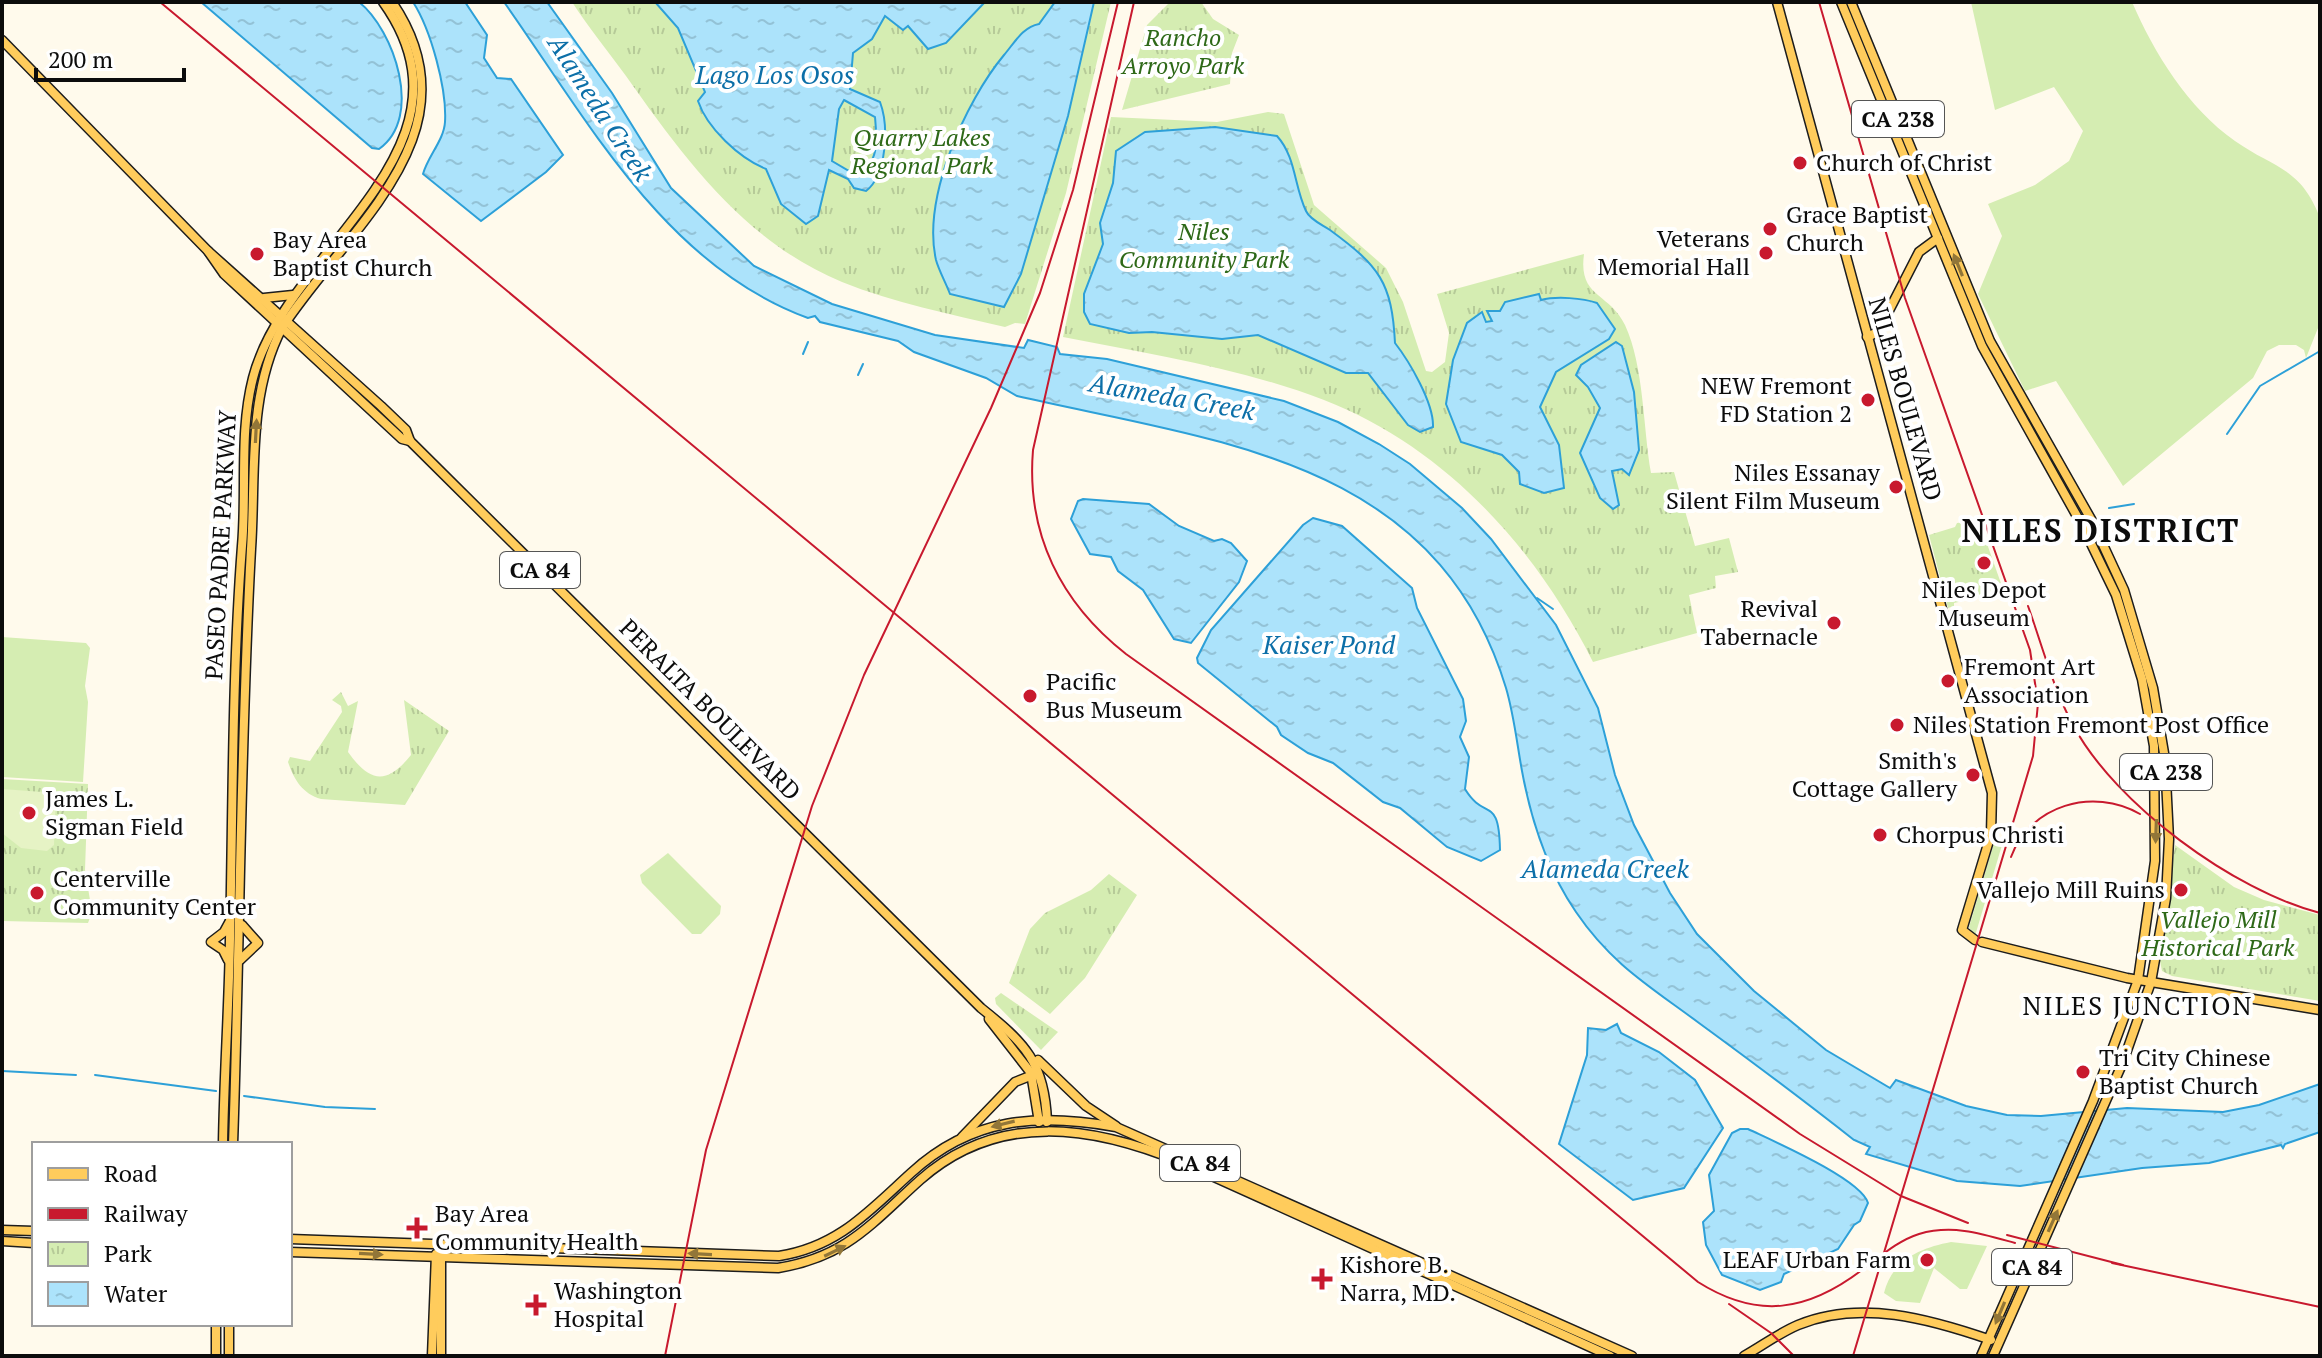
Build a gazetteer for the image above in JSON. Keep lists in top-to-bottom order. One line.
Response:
{"streets":{"main road":["CA 238","NILES BOULEVARD","PASEO PADRE PARKWAY","CA 84","PERALTA BOULEVARD"]},"crossings":[["CA 238","NILES BOULEVARD"],["CA 238","CA 84"],["NILES BOULEVARD","CA 84"],["PASEO PADRE PARKWAY","PERALTA BOULEVARD"],["CA 84","PERALTA BOULEVARD"]],"districts":["NILES DISTRICT","NILES JUNCTION"],"water":["Lago Los Osos","Alameda Creek","Kaiser Pond"],"parks":["Rancho Arroyo Park","Quarry Lakes Regional Park","Niles Community Park","Vallejo Mill Historical Park"],"places":{"other":["Church of Christ","Grace Baptist Church","Veterans Memorial Hall","Bay Area Baptist Church","NEW Fremont FD Station 2","Niles Essanay Silent Film Museum","Niles Depot Museum","Revival Tabernacle","Fremont Art Association","Pacific Bus Museum","Niles Station Fremont Post Office","Smith's Cottage Gallery","James L. Sigman Field","Chorpus Christi","Vallejo Mill Ruins","Centerville Community Center","Tri City Chinese Baptist Church","LEAF Urban Farm"],"health":["Bay Area Community Health","Kishore B. Narra, MD.","Washington Hospital"]},"legend":["Road","Railway","Park","Water"],"scale_bar":"200 m"}
